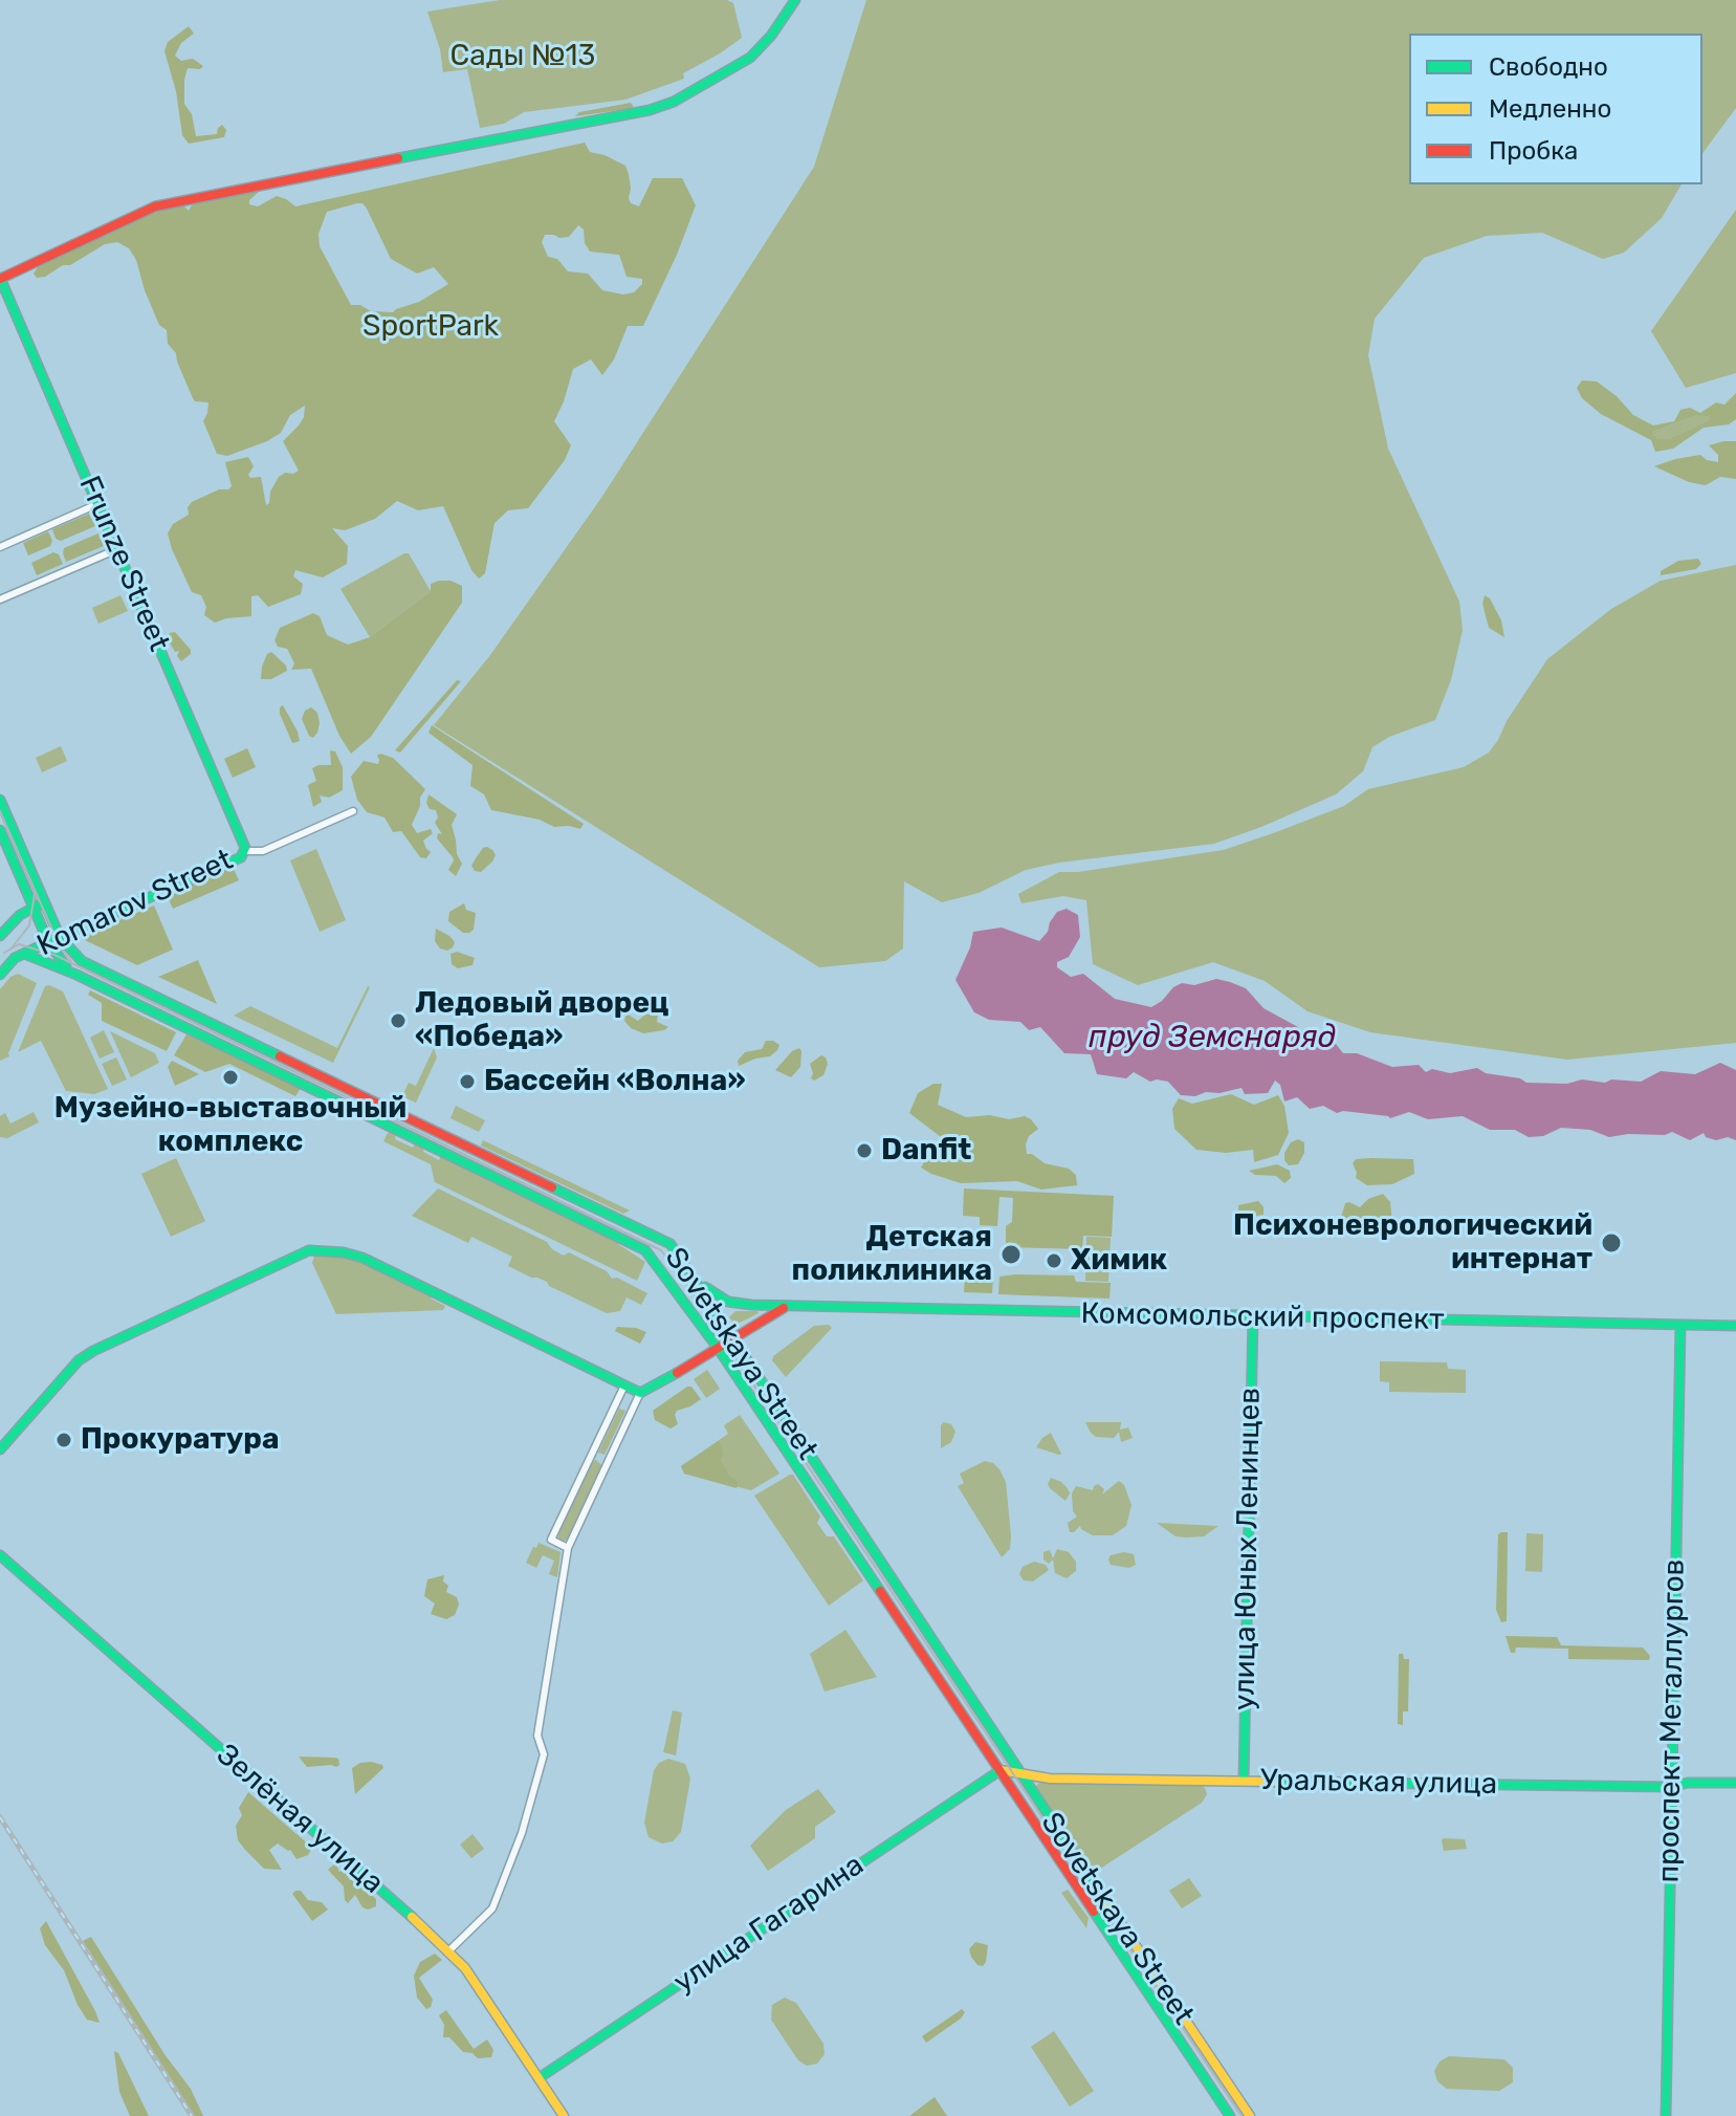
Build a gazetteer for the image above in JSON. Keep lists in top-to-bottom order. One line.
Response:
{"streets":{"street":["Frunze Street","Komarov Street","Комсомольский проспект","Sovetskaya Street","улица Юных Ленинцев","проспект Металлургов","Уральская улица","Зелёная улица","улица Гагарина"]},"crossings":[["Frunze Street","Komarov Street"],["Komarov Street","Sovetskaya Street"],["Комсомольский проспект","Sovetskaya Street"],["Комсомольский проспект","улица Юных Ленинцев"],["Комсомольский проспект","проспект Металлургов"],["Sovetskaya Street","Уральская улица"],["Sovetskaya Street","улица Гагарина"],["улица Юных Ленинцев","Уральская улица"],["проспект Металлургов","Уральская улица"],["Уральская улица","улица Гагарина"],["Зелёная улица","улица Гагарина"]],"water":["пруд Земснаряд"],"parks":["Сады №13","SportPark"],"places":["Ледовый дворец «Победа»","Музейно-выставочный комплекс","Бассейн «Волна»","Danfit","Психоневрологический интернат","Детская поликлиника","Химик","Прокуратура"],"legend":["Свободно","Медленно","Пробка"]}
